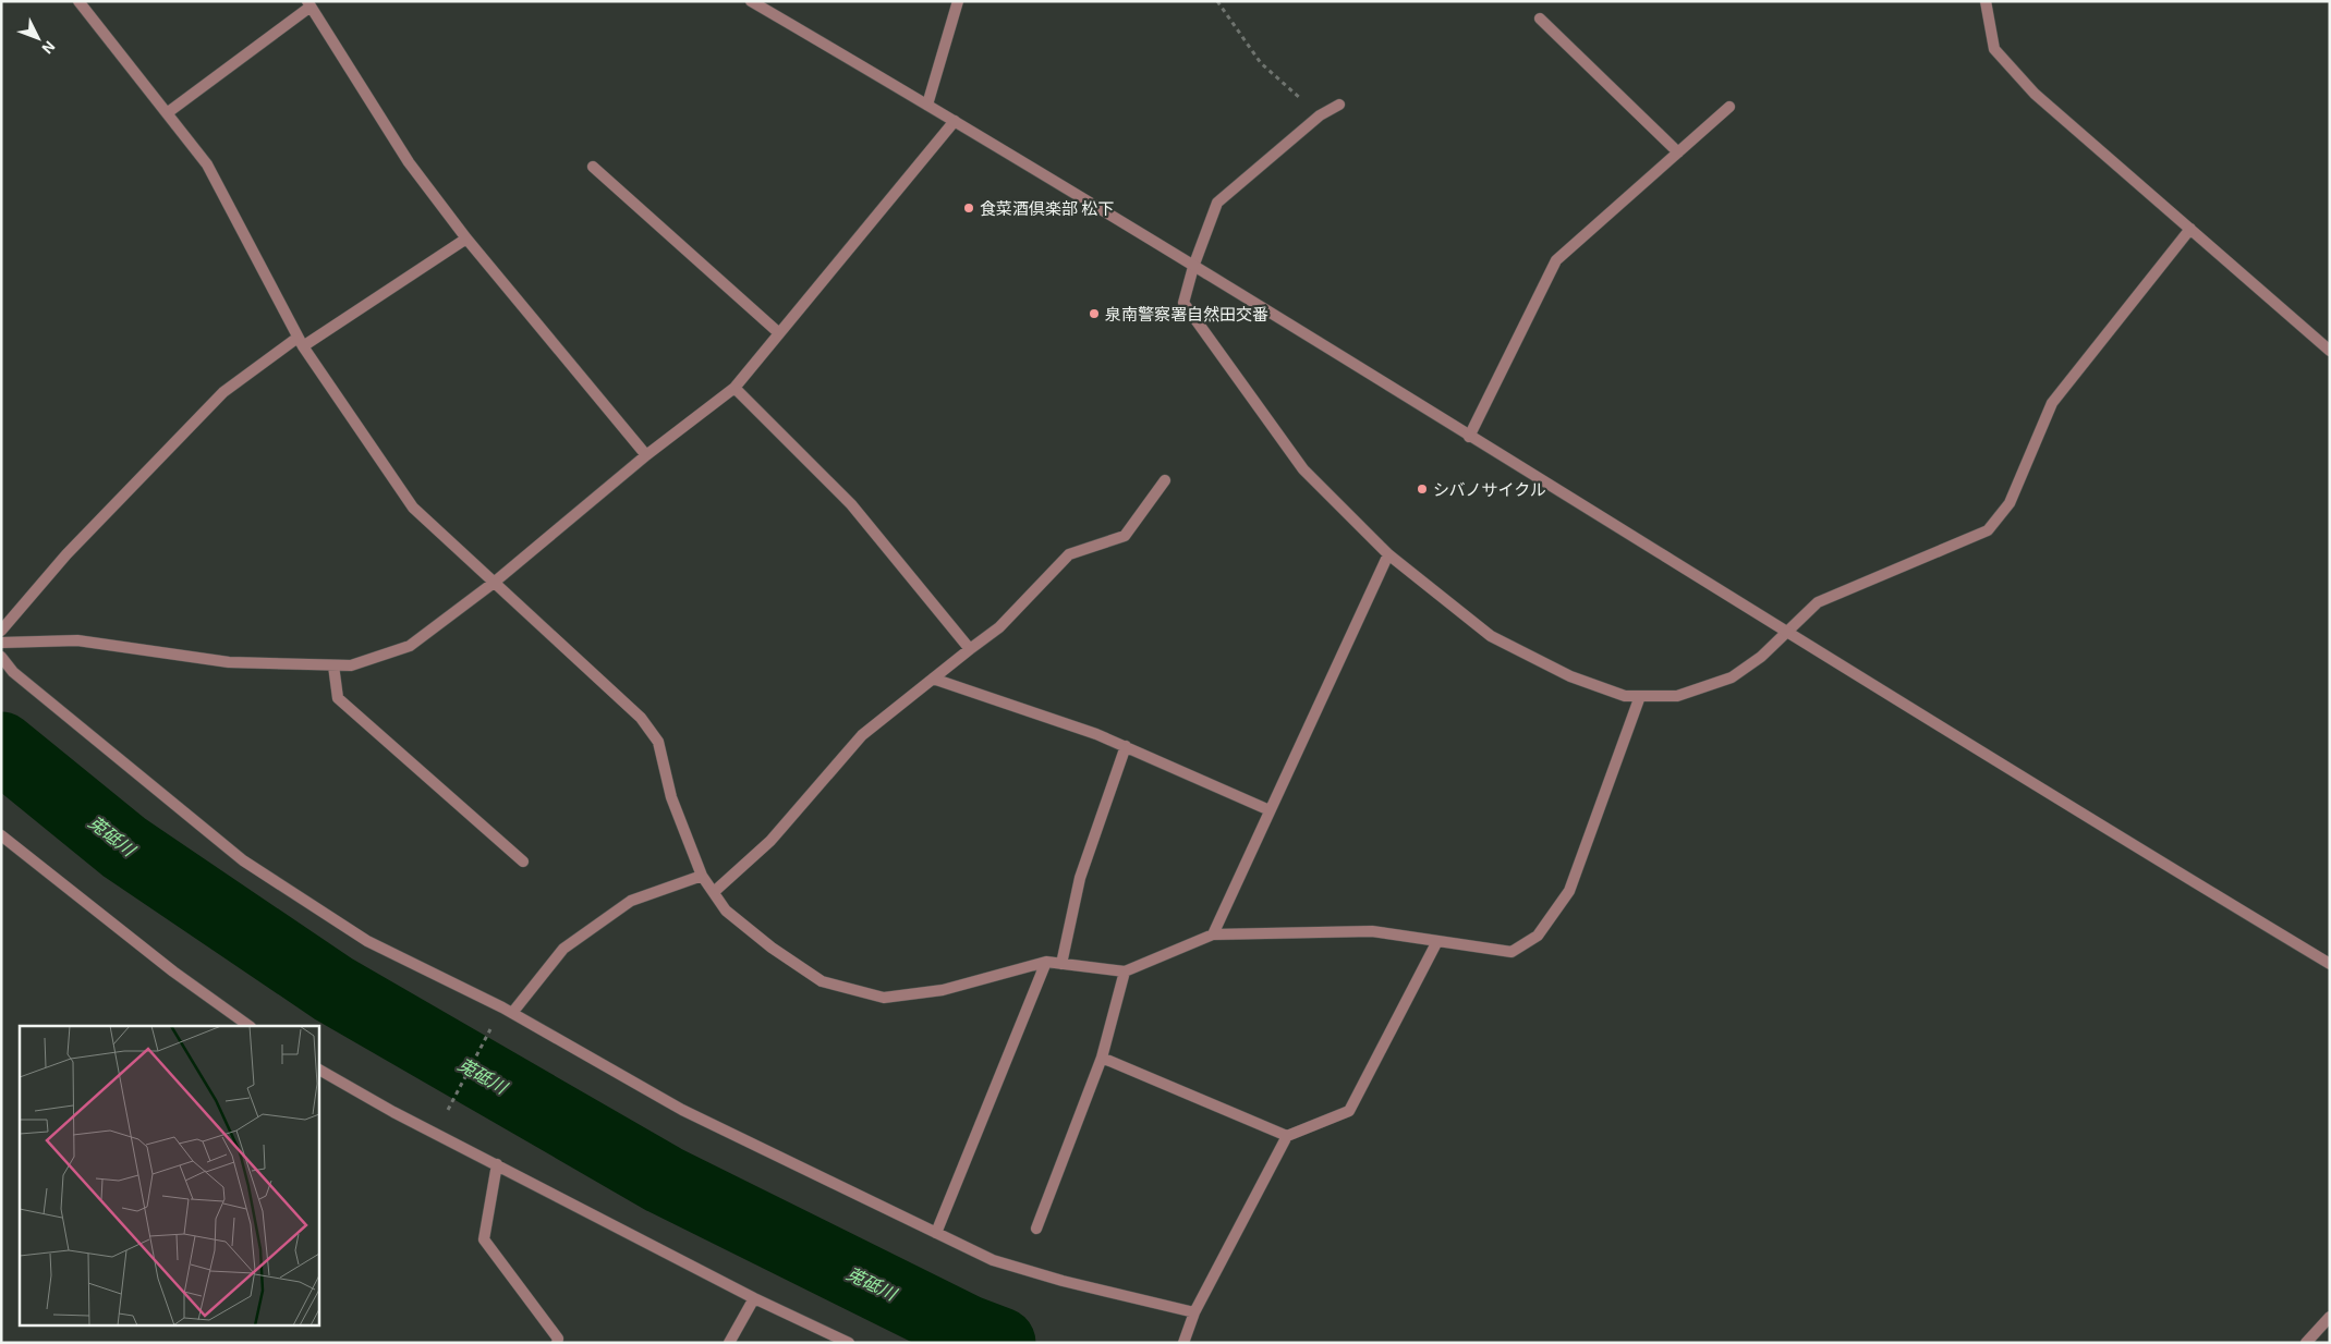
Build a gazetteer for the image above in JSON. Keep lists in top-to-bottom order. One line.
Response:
{"water":["莵砥川"],"places":["食菜酒倶楽部 松下","泉南警察署自然田交番","シバノサイクル"],"north":"bottom right"}
